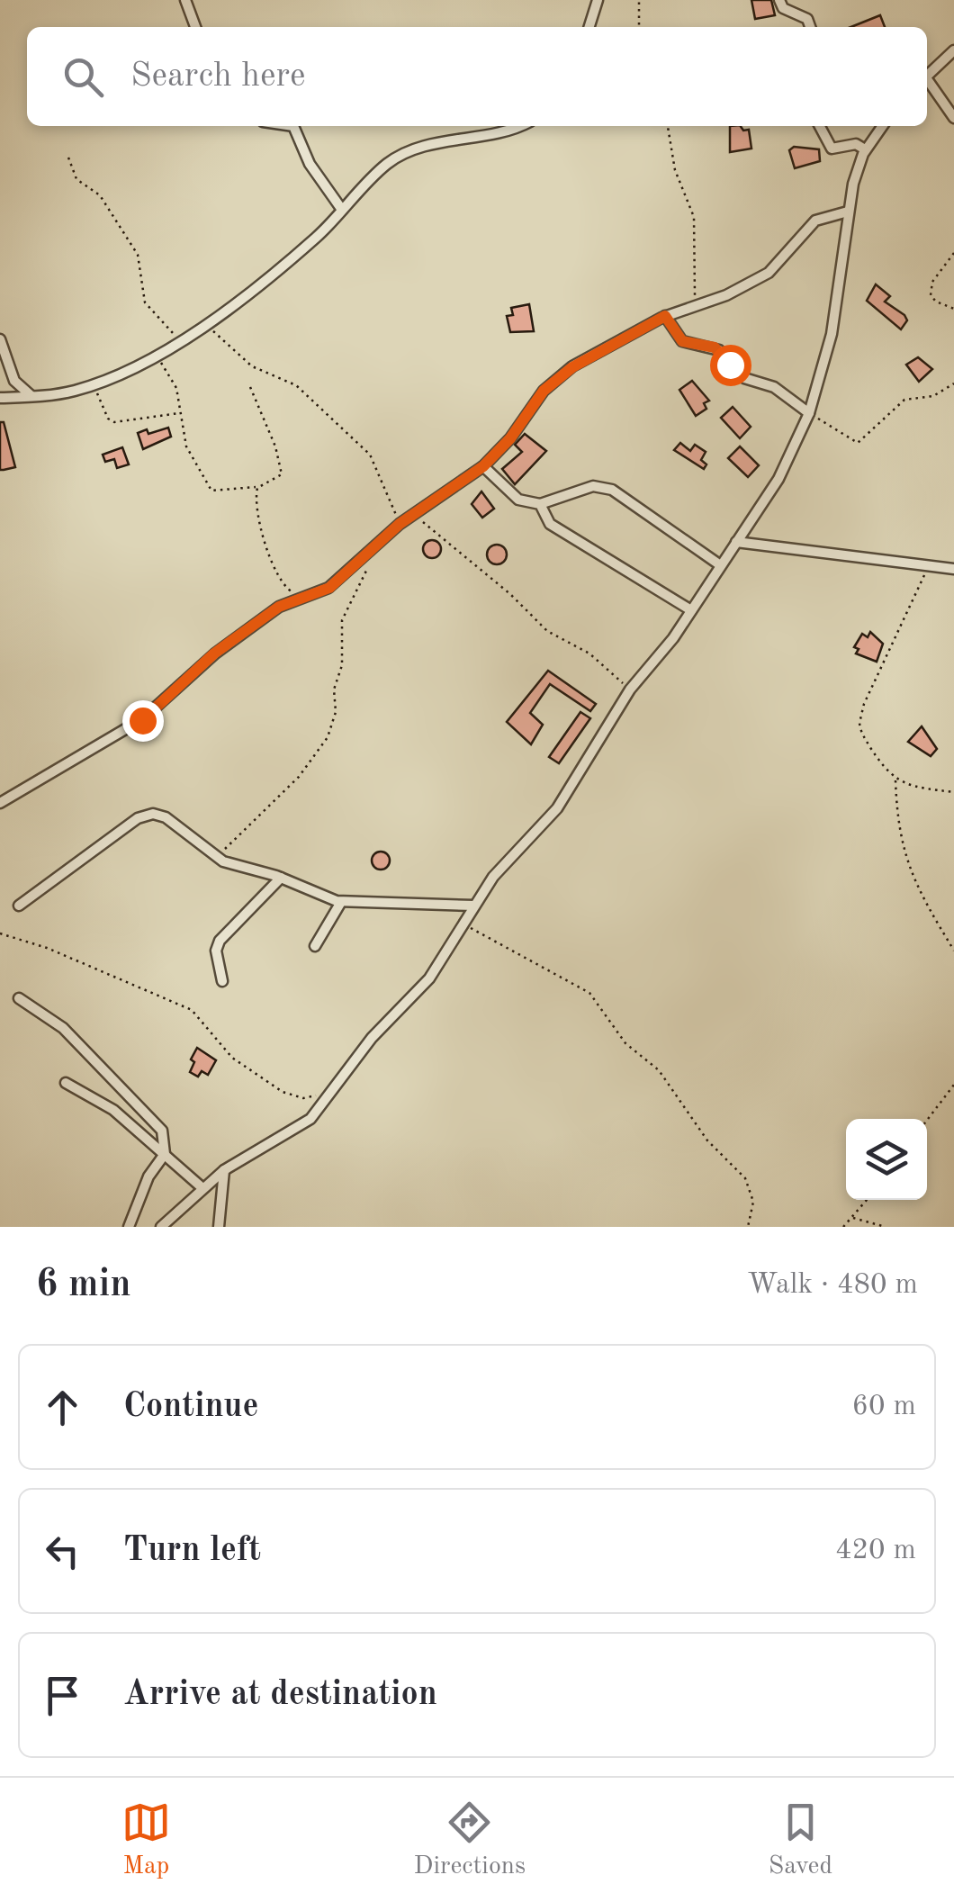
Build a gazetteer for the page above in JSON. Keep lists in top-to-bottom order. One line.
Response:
{"page":{"search":"Search here","heading":["6 min","Walk · 480 m"],"list":[["Continue","60 m"],["Turn left","420 m"],"Arrive at destination"],"nav":["Map","Directions","Saved"]}}
